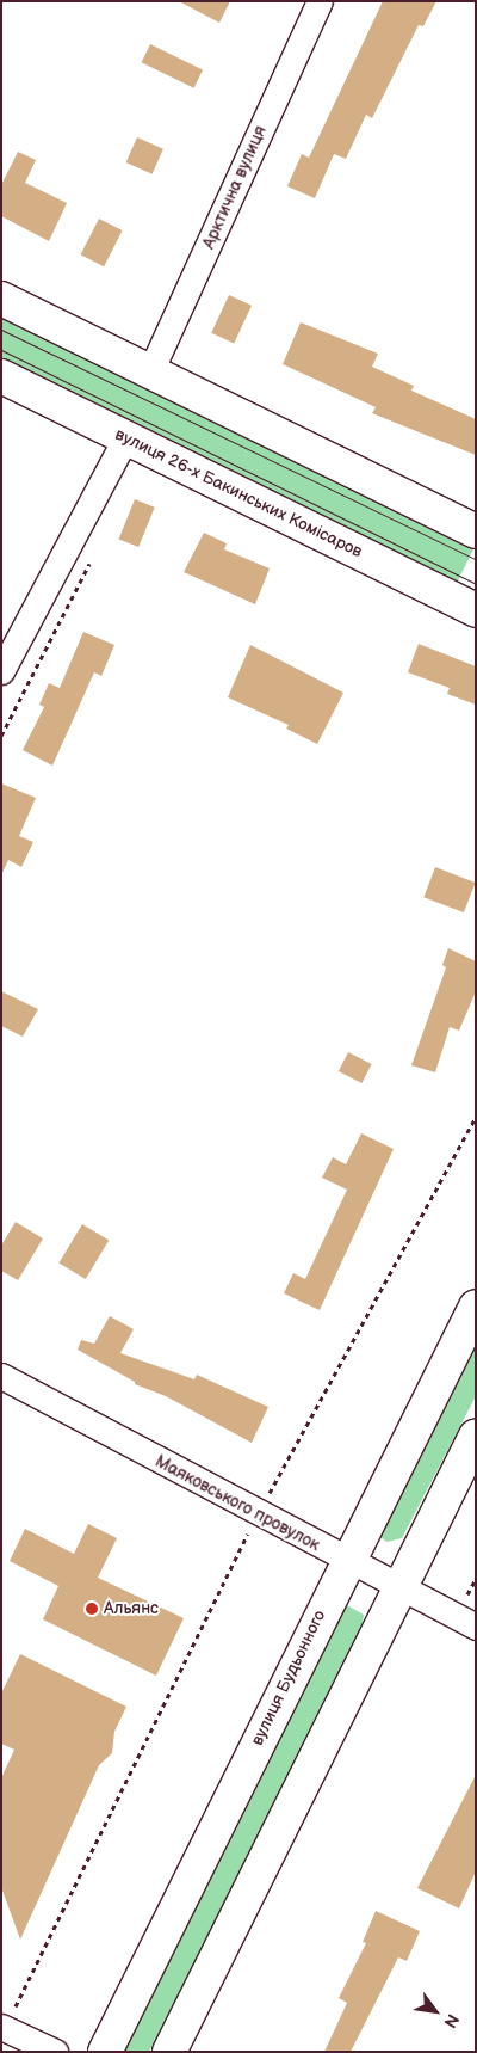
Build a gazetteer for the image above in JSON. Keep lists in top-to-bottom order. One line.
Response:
{"streets":{"main road":["вулиця 26-х Бакинських Комісаров","вулиця Будьонного"],"street":["Арктична вулиця","Маяковського провулок"]},"crossings":[["Маяковського провулок","вулиця Будьонного"]],"places":["Альянс"],"north":"bottom right"}
